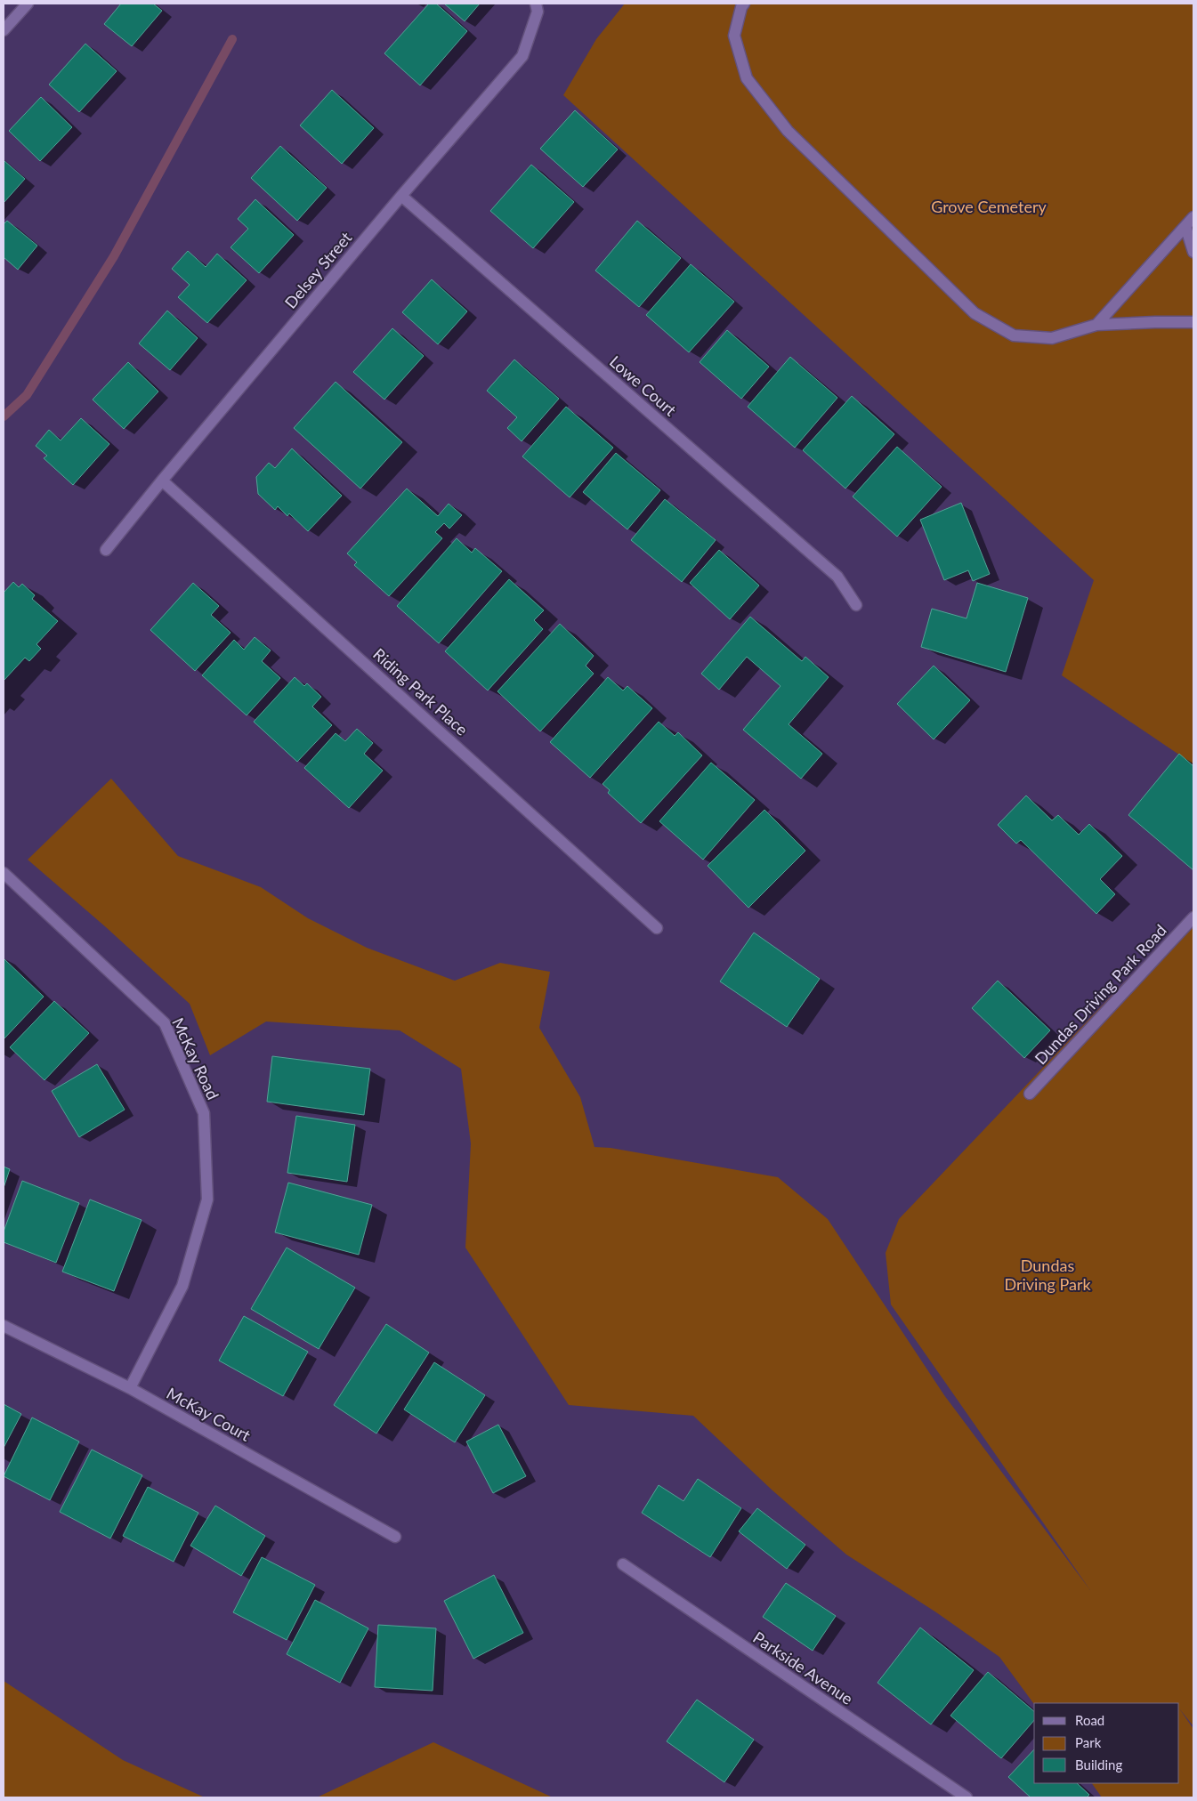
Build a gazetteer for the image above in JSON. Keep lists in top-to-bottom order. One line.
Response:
{"streets":{"street":["Delsey Street","Lowe Court","Riding Park Place","Dundas Driving Park Road","McKay Road","McKay Court","Parkside Avenue"]},"crossings":[["Delsey Street","Lowe Court"],["Delsey Street","Riding Park Place"],["McKay Road","McKay Court"]],"parks":["Grove Cemetery","Dundas Driving Park"],"legend":["Road","Park","Building"]}
